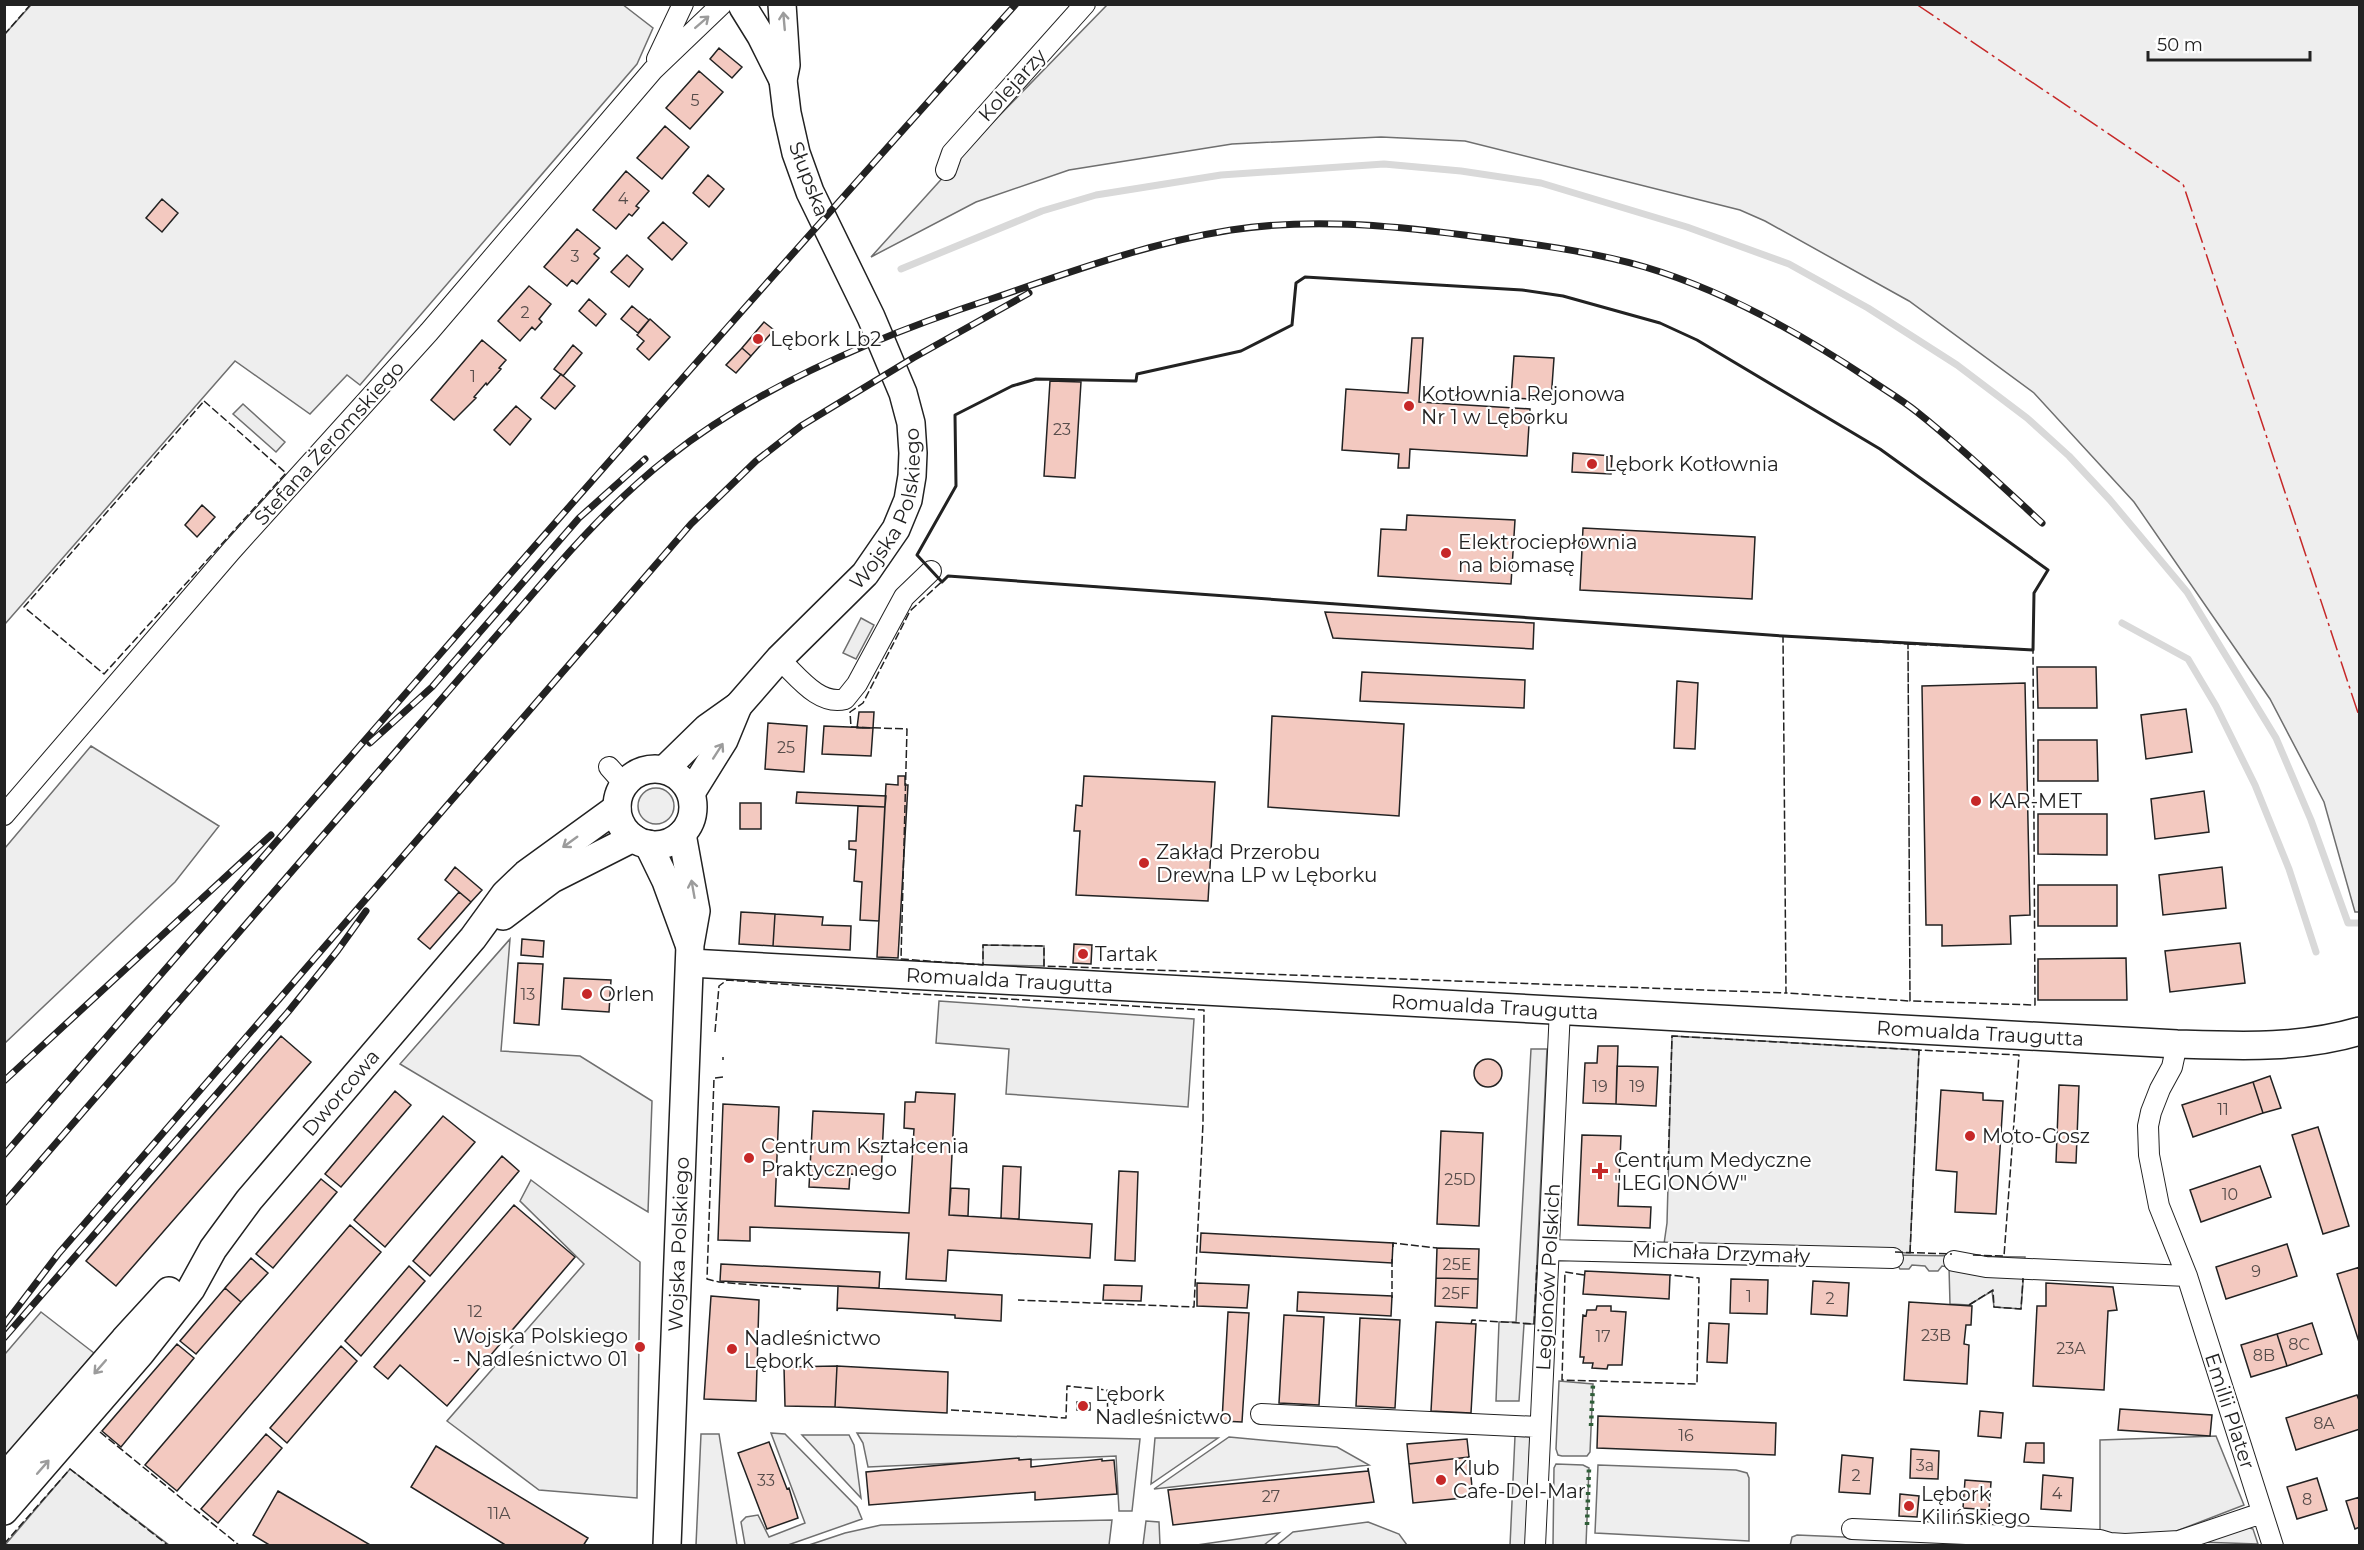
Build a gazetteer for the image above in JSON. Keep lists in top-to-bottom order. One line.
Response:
{"streets":{"street":["Kolejarzy","Słupska","Stefana Żeromskiego","Wojska Polskiego","Romualda Traugutta","Dworcowa","Michała Drzymały","Legionów Polskich","Emilii Plater"]},"crossings":[["Słupska","Stefana Żeromskiego"],["Słupska","Wojska Polskiego"],["Wojska Polskiego","Romualda Traugutta"],["Wojska Polskiego","Dworcowa"],["Romualda Traugutta","Legionów Polskich"],["Romualda Traugutta","Emilii Plater"],["Michała Drzymały","Legionów Polskich"]],"places":{"other":["Lębork Lb2","Kotłownia Rejonowa Nr 1 w Lęborku","Lębork Kotłownia","Elektrociepłownia na biomasę","KAR-MET","Zakład Przerobu Drewna LP w Lęborku","Tartak","Orlen","Moto-Gosz","Centrum Kształcenia Praktycznego","Wojska Polskiego - Nadleśnictwo 01","Nadleśnictwo Lębork","Lębork Nadleśnictwo","Klub Cafe-Del-Mar","Lębork Kilińskiego"],"health":["Centrum Medyczne \"LEGIONÓW\""]},"house_numbers":["5","4","3","2","1","23","25","13","19","19","11","25D","10","25E","9","25F","1","2","12","23B","17","8C","23A","8B","8A","16","3a","2","33","4","27","8","11A"],"scale_bar":"50 m"}
